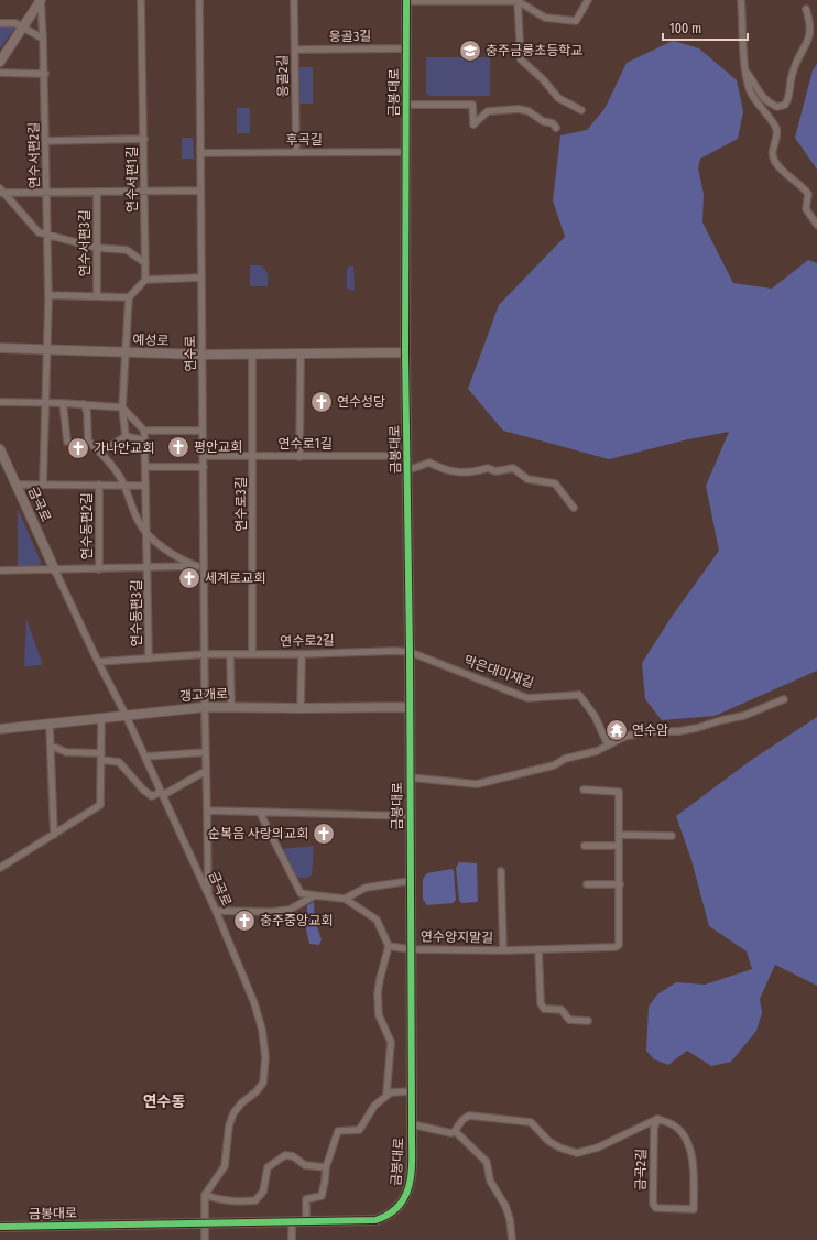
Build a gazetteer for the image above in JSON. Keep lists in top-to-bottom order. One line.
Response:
{"streets":{"street":["응골3길","응골2길","금봉대로","후곡길","연수서편2길","연수서편1길","연수서편3길","예성로","연수로","연수로1길","금곡로","연수로3길","연수동편2길","연수동편3길","연수로2길","막은대미재길","갱고개로","연수양지말길","금곡2길"]},"crossings":[["응골3길","응골2길"],["응골3길","금봉대로"],["응골2길","후곡길"],["금봉대로","후곡길"],["금봉대로","예성로"],["금봉대로","연수로1길"],["금봉대로","연수로2길"],["금봉대로","막은대미재길"],["금봉대로","갱고개로"],["금봉대로","연수양지말길"],["후곡길","연수로"],["연수서편2길","연수서편3길"],["연수서편2길","예성로"],["연수서편2길","연수동편2길"],["연수서편1길","연수서편3길"],["연수서편3길","연수로"],["예성로","연수로"],["예성로","연수로3길"],["연수로","연수로1길"],["연수로","금곡로"],["연수로","연수로2길"],["연수로","갱고개로"],["연수로1길","연수로3길"],["금곡로","연수동편2길"],["금곡로","연수로2길"],["금곡로","갱고개로"],["연수로3길","연수로2길"],["연수동편3길","연수로2길"],["연수로2길","막은대미재길"]],"districts":["연수동"],"places":{"school or university":["충주금릉초등학교"],"church":["연수성당","평안교회","가나안교회","세계로교회","순복음 사랑의교회","충주중앙교회"],"temple":["연수암"]},"scale_bar":"100 m"}
